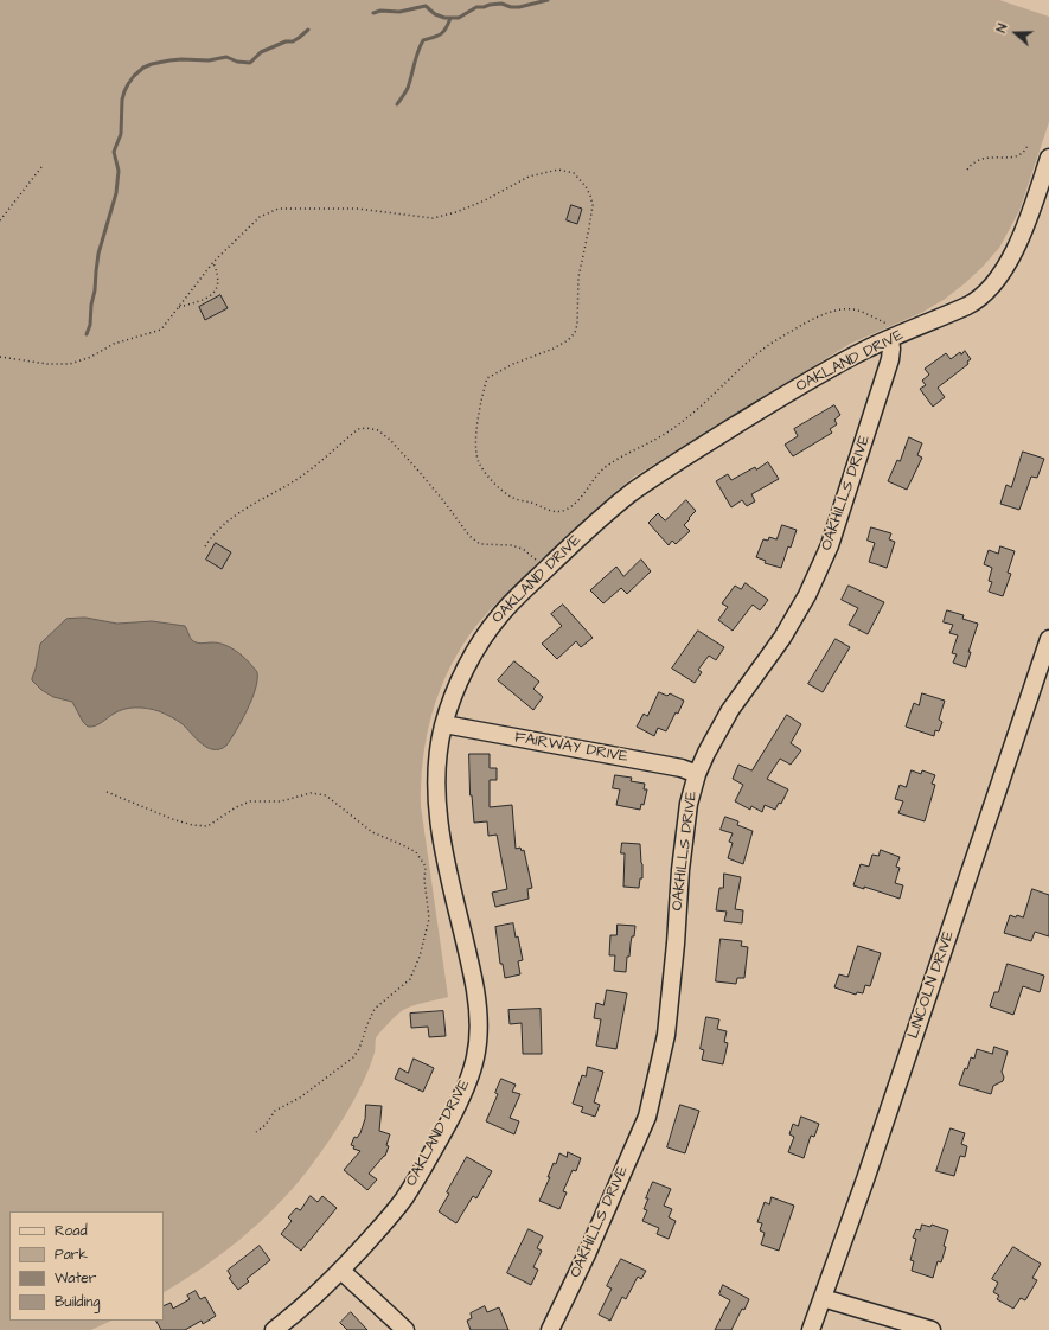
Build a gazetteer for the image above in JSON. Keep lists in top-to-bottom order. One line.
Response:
{"streets":{"street":["OAKLAND DRIVE","OAKHILLS DRIVE","FAIRWAY DRIVE","LINCOLN DRIVE"]},"crossings":[["OAKLAND DRIVE","OAKHILLS DRIVE"],["OAKLAND DRIVE","FAIRWAY DRIVE"],["OAKHILLS DRIVE","FAIRWAY DRIVE"]],"legend":["Road","Park","Water","Building"],"north":"left"}
